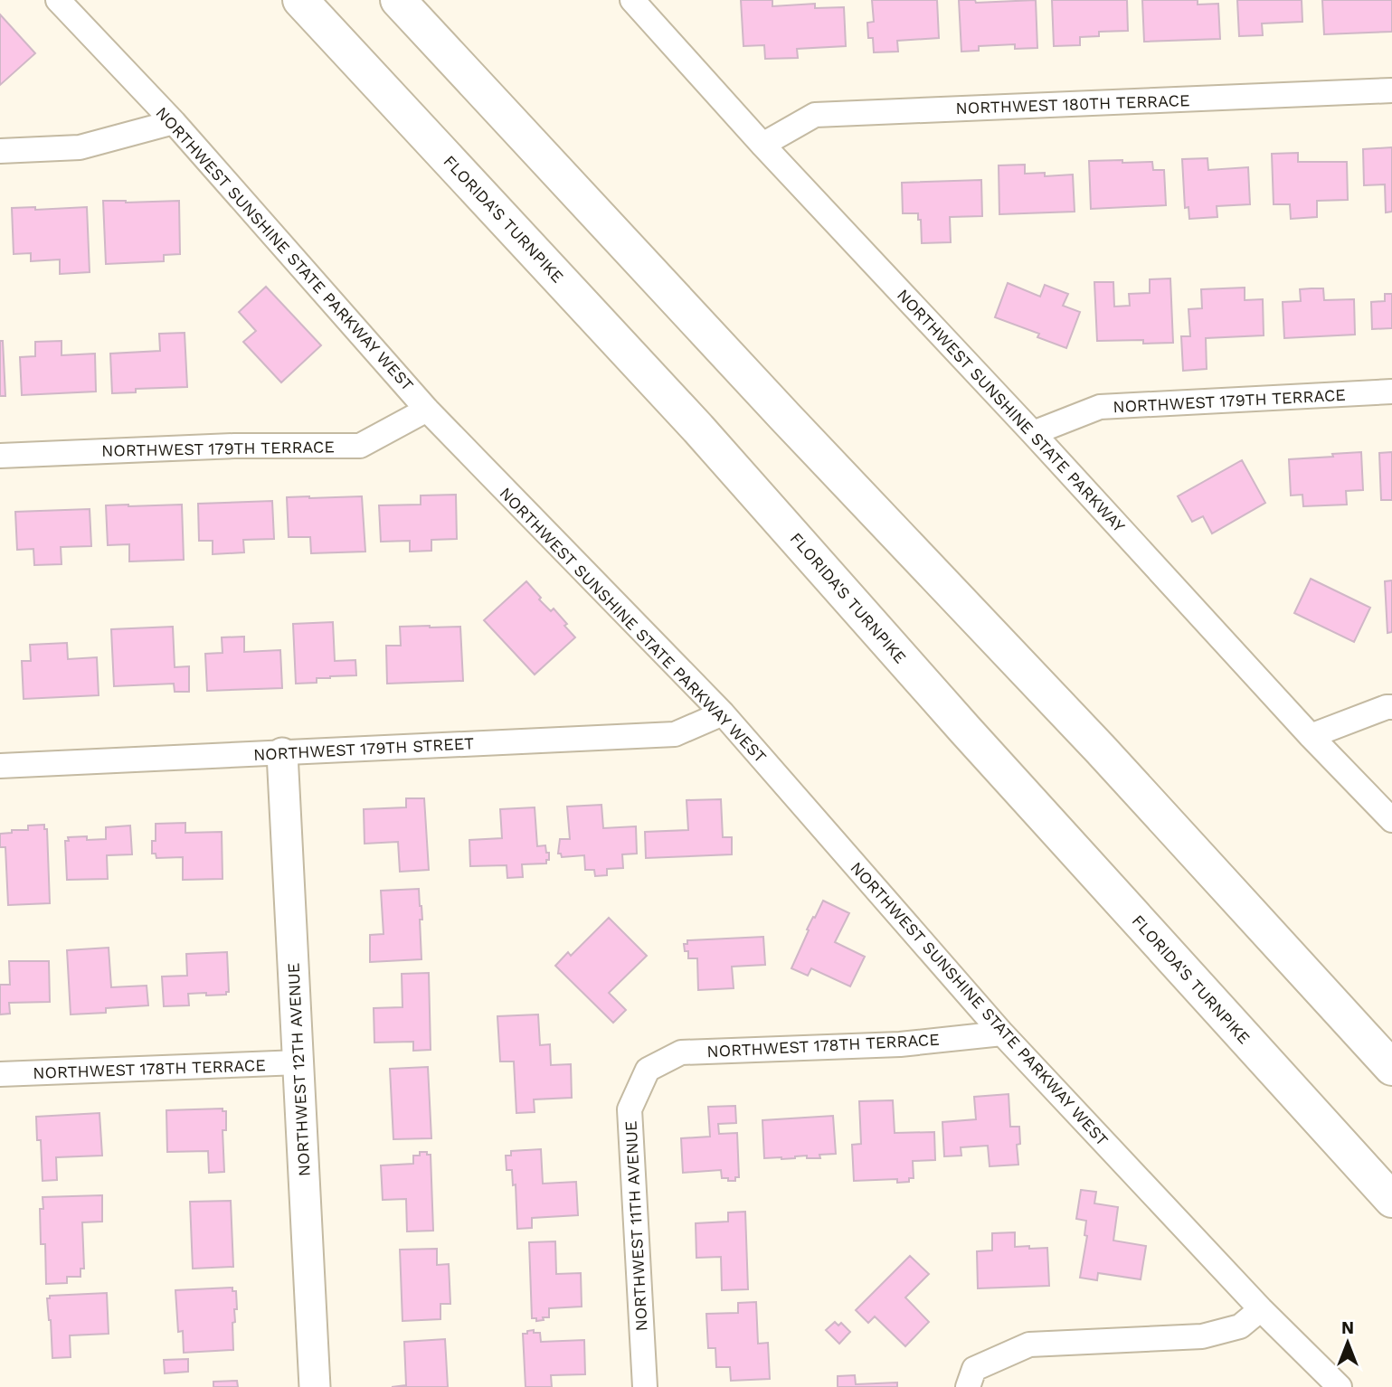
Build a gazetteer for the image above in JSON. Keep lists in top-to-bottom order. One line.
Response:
{"streets":{"highway":["FLORIDA'S TURNPIKE"],"street":["NORTHWEST 180TH TERRACE","NORTHWEST SUNSHINE STATE PARKWAY WEST","NORTHWEST 179TH TERRACE","NORTHWEST SUNSHINE STATE PARKWAY","NORTHWEST 179TH STREET","NORTHWEST 178TH TERRACE","NORTHWEST 12TH AVENUE","NORTHWEST 11TH AVENUE"]},"crossings":[["NORTHWEST 180TH TERRACE","NORTHWEST SUNSHINE STATE PARKWAY"],["NORTHWEST SUNSHINE STATE PARKWAY WEST","NORTHWEST 179TH TERRACE"],["NORTHWEST SUNSHINE STATE PARKWAY WEST","NORTHWEST 179TH STREET"],["NORTHWEST SUNSHINE STATE PARKWAY WEST","NORTHWEST 178TH TERRACE"],["NORTHWEST 179TH TERRACE","NORTHWEST SUNSHINE STATE PARKWAY"],["NORTHWEST 179TH STREET","NORTHWEST 12TH AVENUE"],["NORTHWEST 178TH TERRACE","NORTHWEST 12TH AVENUE"],["NORTHWEST 178TH TERRACE","NORTHWEST 11TH AVENUE"]],"north":"top"}
